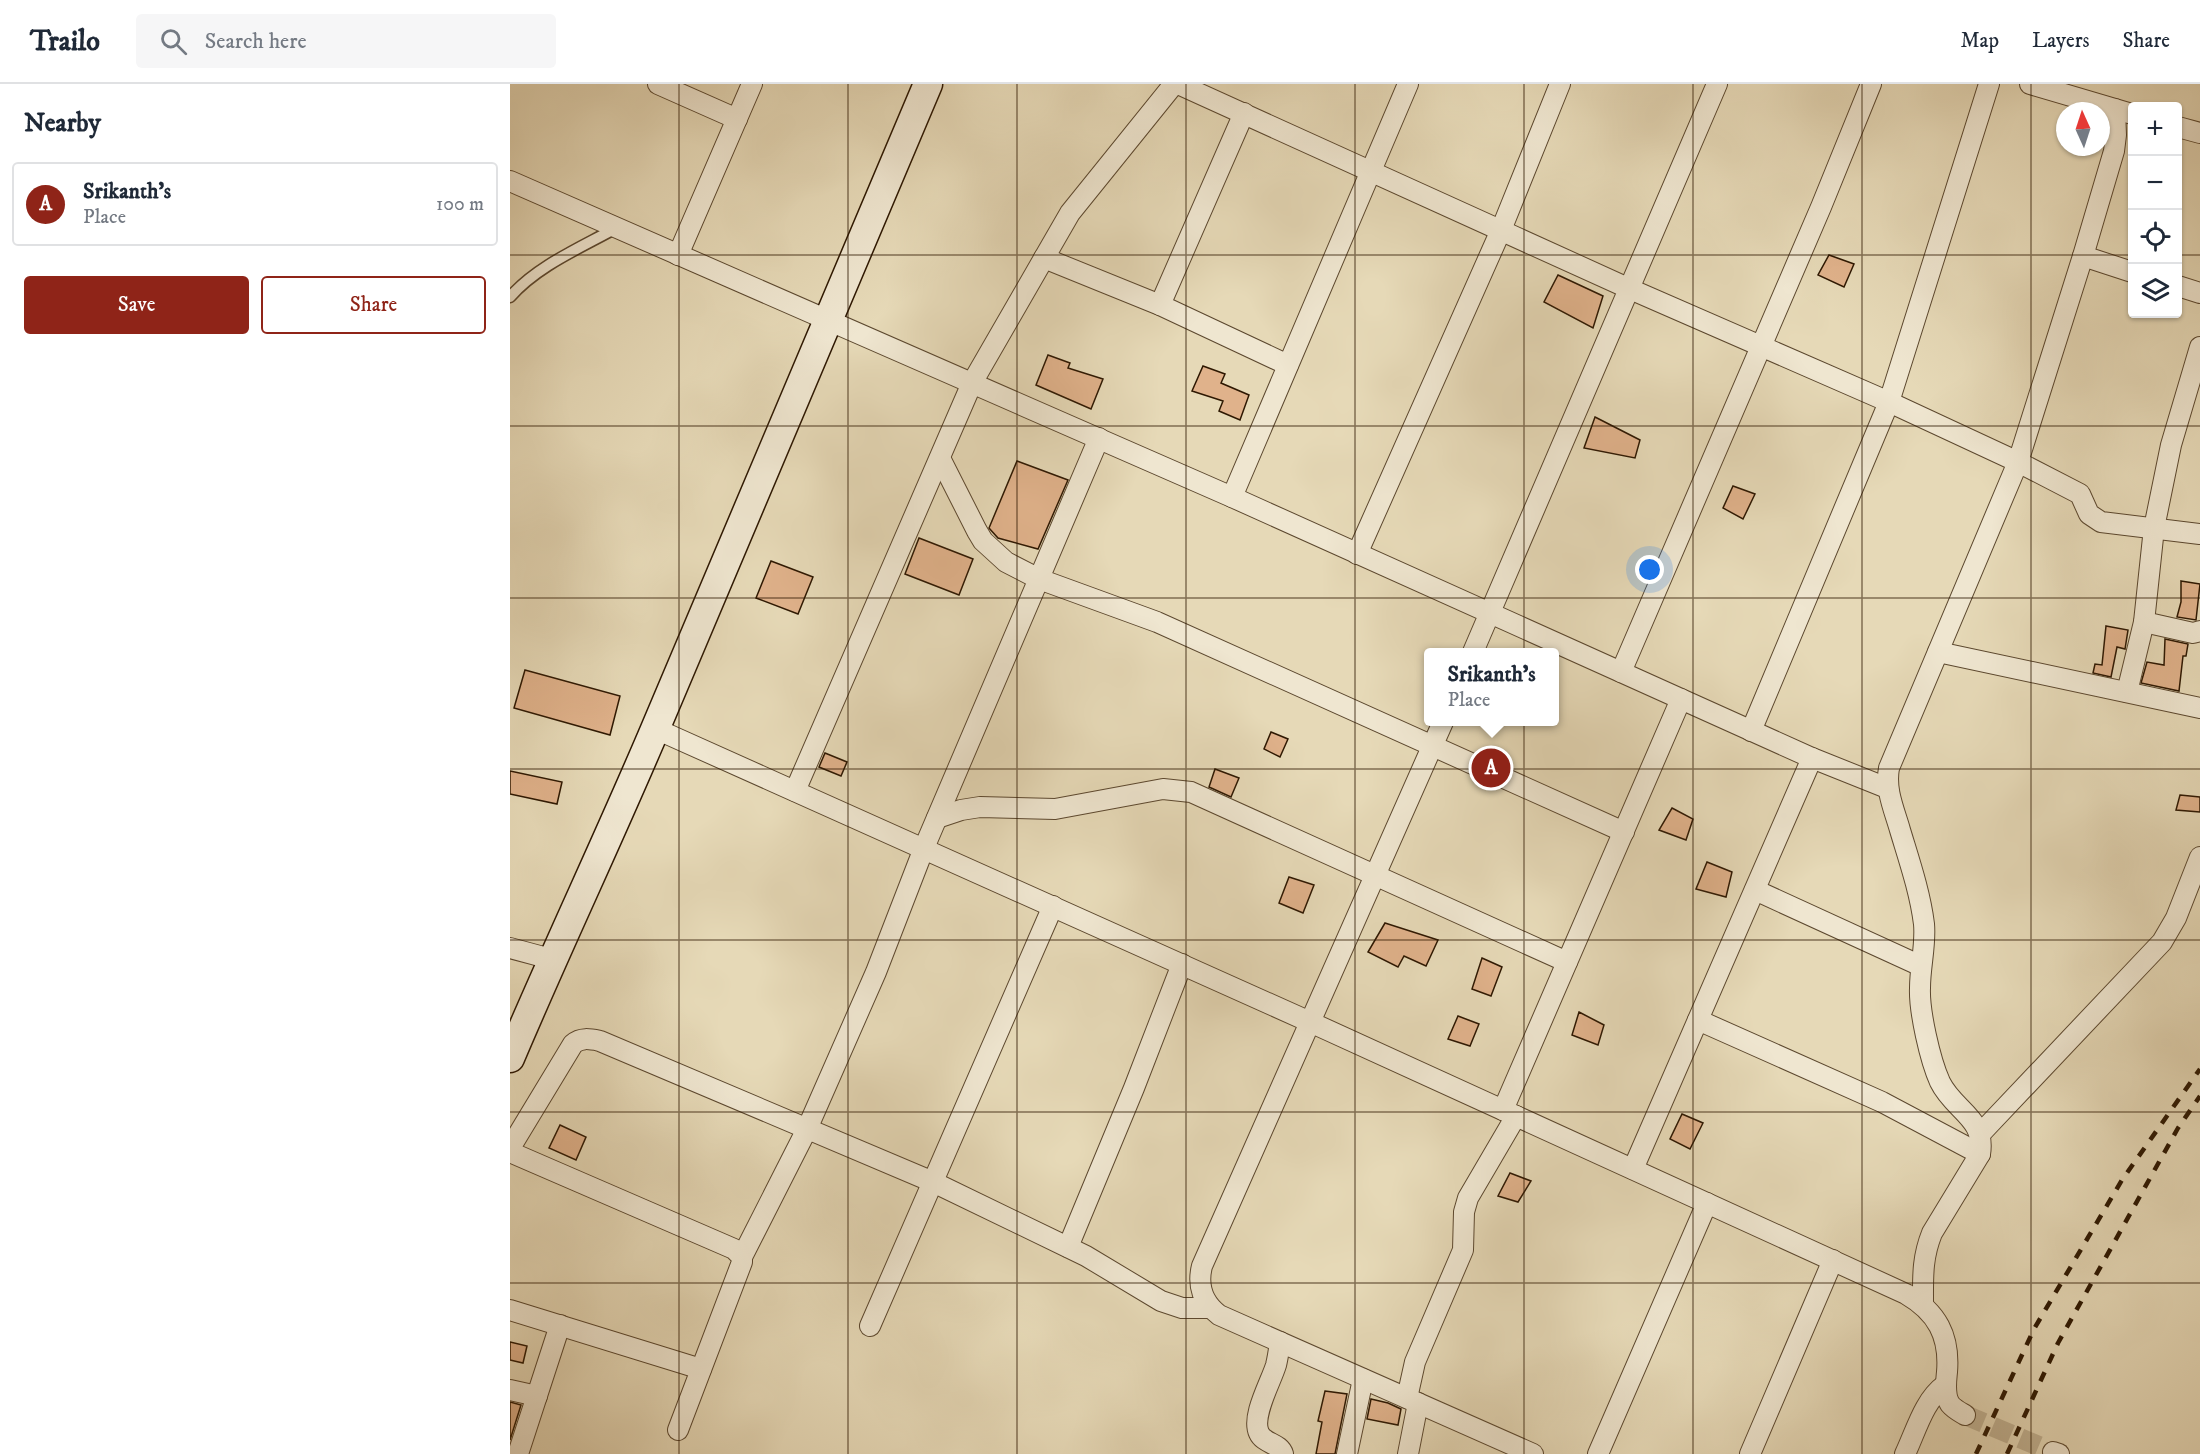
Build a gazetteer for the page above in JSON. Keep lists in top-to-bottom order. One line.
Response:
{"north":"top","page":{"header":"Trailo","search":"Search here","nav":["Map","Layers","Share"],"heading":"Nearby","map_buttons":["+","−"],"list":[{"mark":"A","name":"Srikanth's","note":"Place","value":"100 m"}],"buttons":["Save","Share"],"popup":["Srikanth's","Place"],"pins":"A"}}
